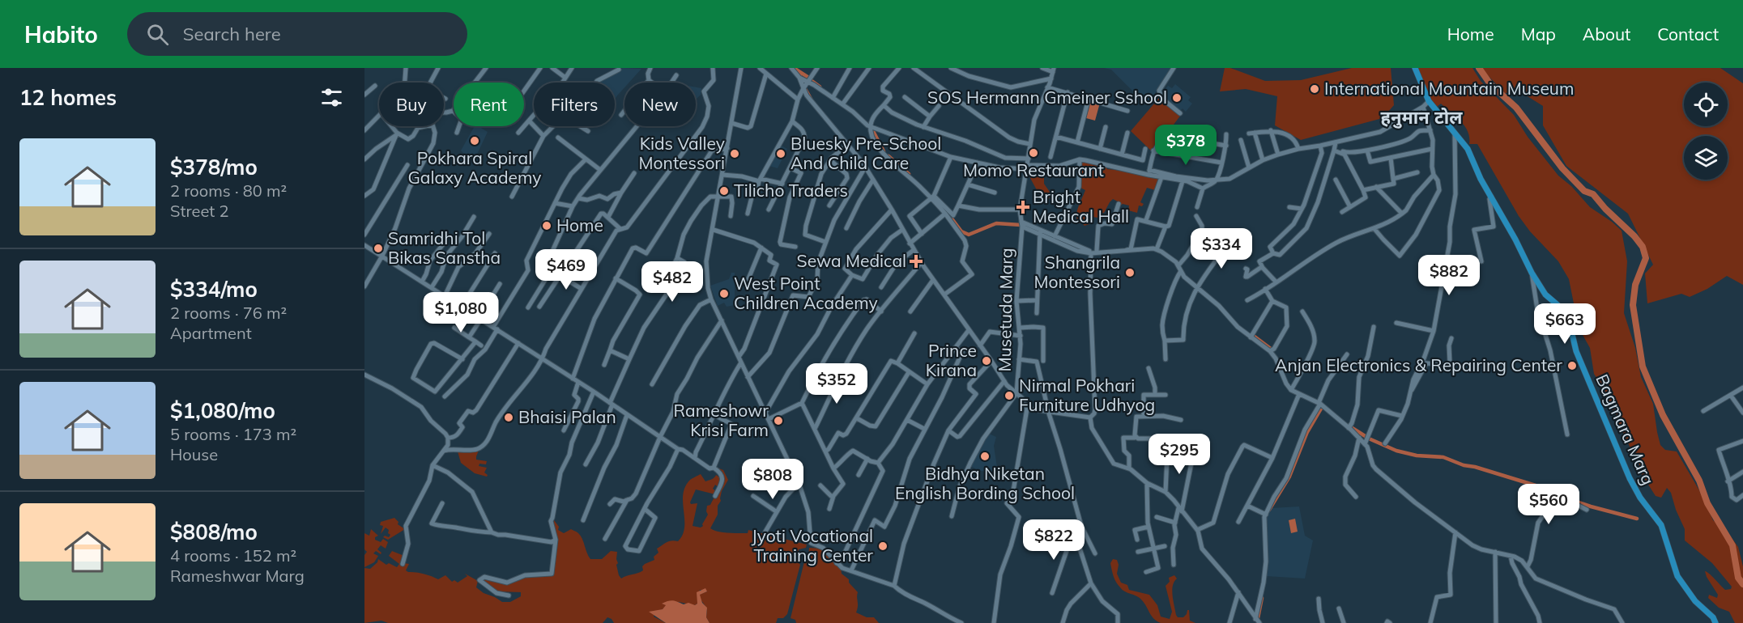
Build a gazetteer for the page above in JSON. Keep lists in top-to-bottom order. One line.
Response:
{"streets":{"main road":["Bagmara Marg"],"street":["Musetuda Marg"]},"districts":["हनुमान टोल"],"places":{"other":["International Mountain Museum","SOS Hermann Gmeiner Sshool","Pokhara Spiral Galaxy Academy","Momo Restaurant","Kids Valley Montessori","Bluesky Pre-School And Child Care","Tilicho Traders","Home","Samridhi Tol Bikas Sanstha","Shangrila Montessori","West Point Children Academy","Prince Kirana","Anjan Electronics & Repairing Center","Nirmal Pokhari Furniture Udhyog","Bhaisi Palan","Rameshowr Krisi Farm","Bidhya Niketan English Bording School","Jyoti Vocational Training Center"],"health":["Bright Medical Hall","Sewa Medical"]},"page":{"header":"Habito","search":"Search here","nav":["Home","Map","About","Contact"],"heading":"12 homes","chip":["Buy","Rent","Filters","New"],"price":["$378","$334","$469","$882","$482","$1,080","$663","$352","$295","$808","$560","$822"],"list":[{"name":"$378/mo","note":"2 rooms · 80 m² · Street 2"},{"name":"$334/mo","note":"2 rooms · 76 m² · Apartment"},{"name":"$1,080/mo","note":"5 rooms · 173 m² · House"},{"name":"$808/mo","note":"4 rooms · 152 m² · Rameshwar Marg"}]}}
